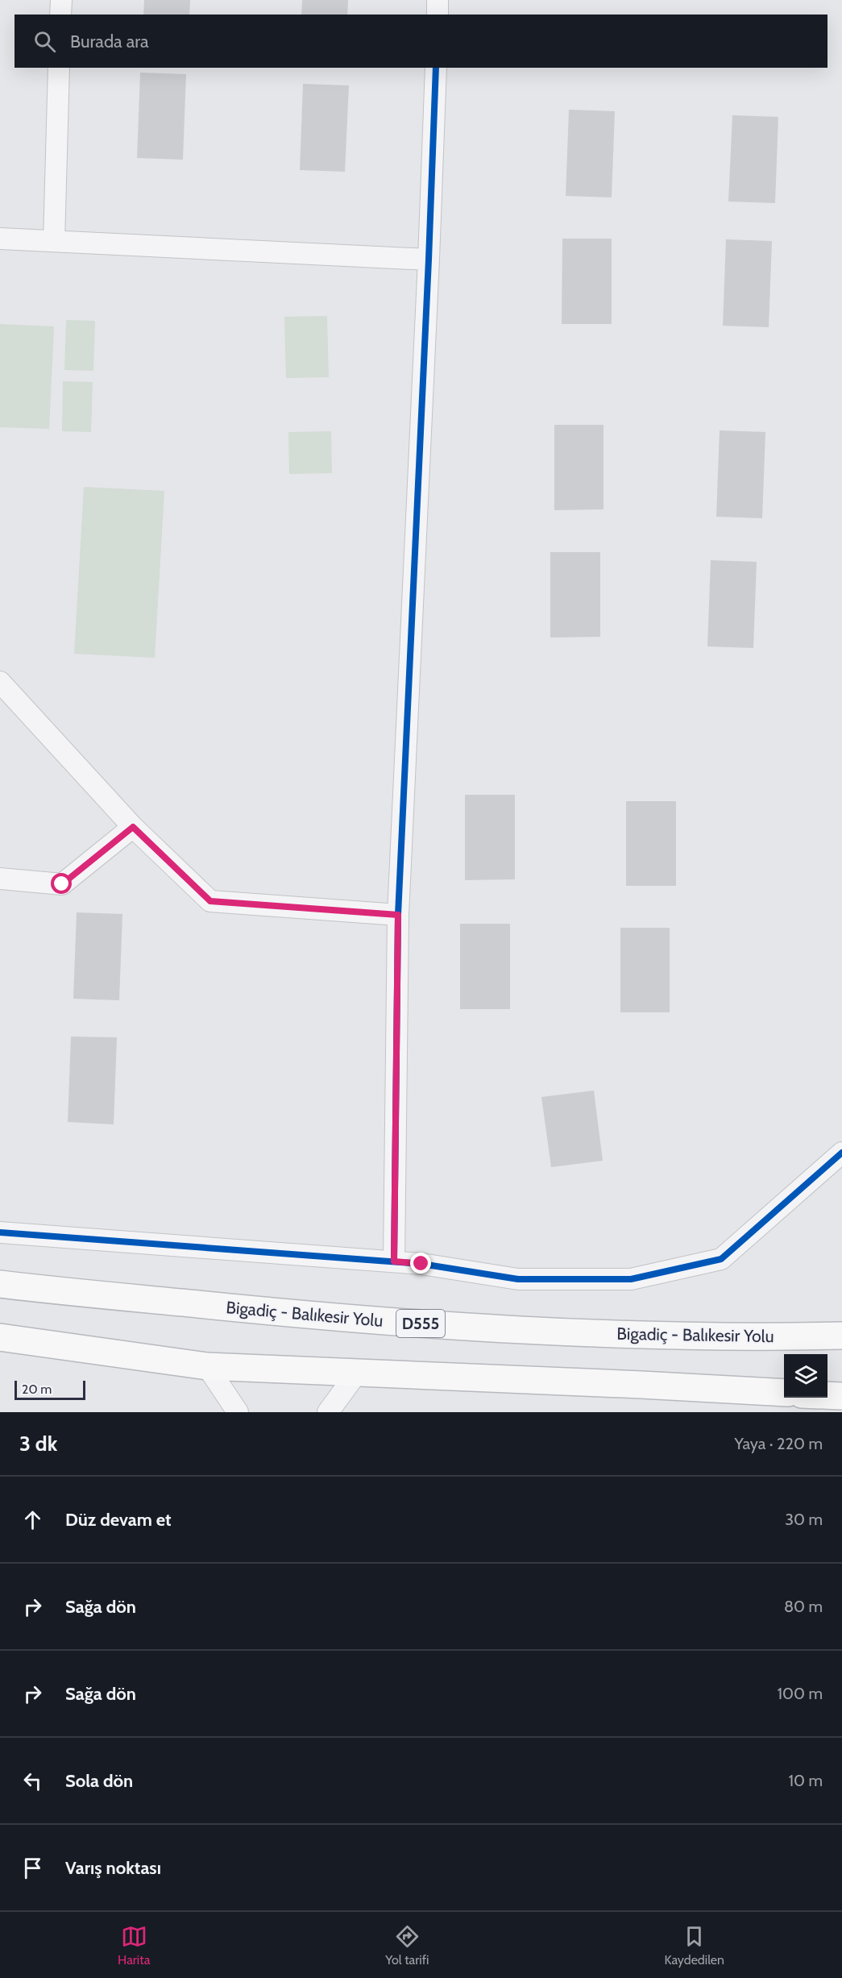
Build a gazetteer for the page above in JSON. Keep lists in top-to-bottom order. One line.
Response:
{"streets":{"highway":["Bigadiç - Balıkesir Yolu","D555"]},"scale_bar":"20 m","page":{"search":"Burada ara","scale":"20 m","heading":["3 dk","Yaya · 220 m"],"list":[["Düz devam et","30 m"],["Sağa dön","80 m"],["Sağa dön","100 m"],["Sola dön","10 m"],"Varış noktası"],"nav":["Harita","Yol tarifi","Kaydedilen"]}}
